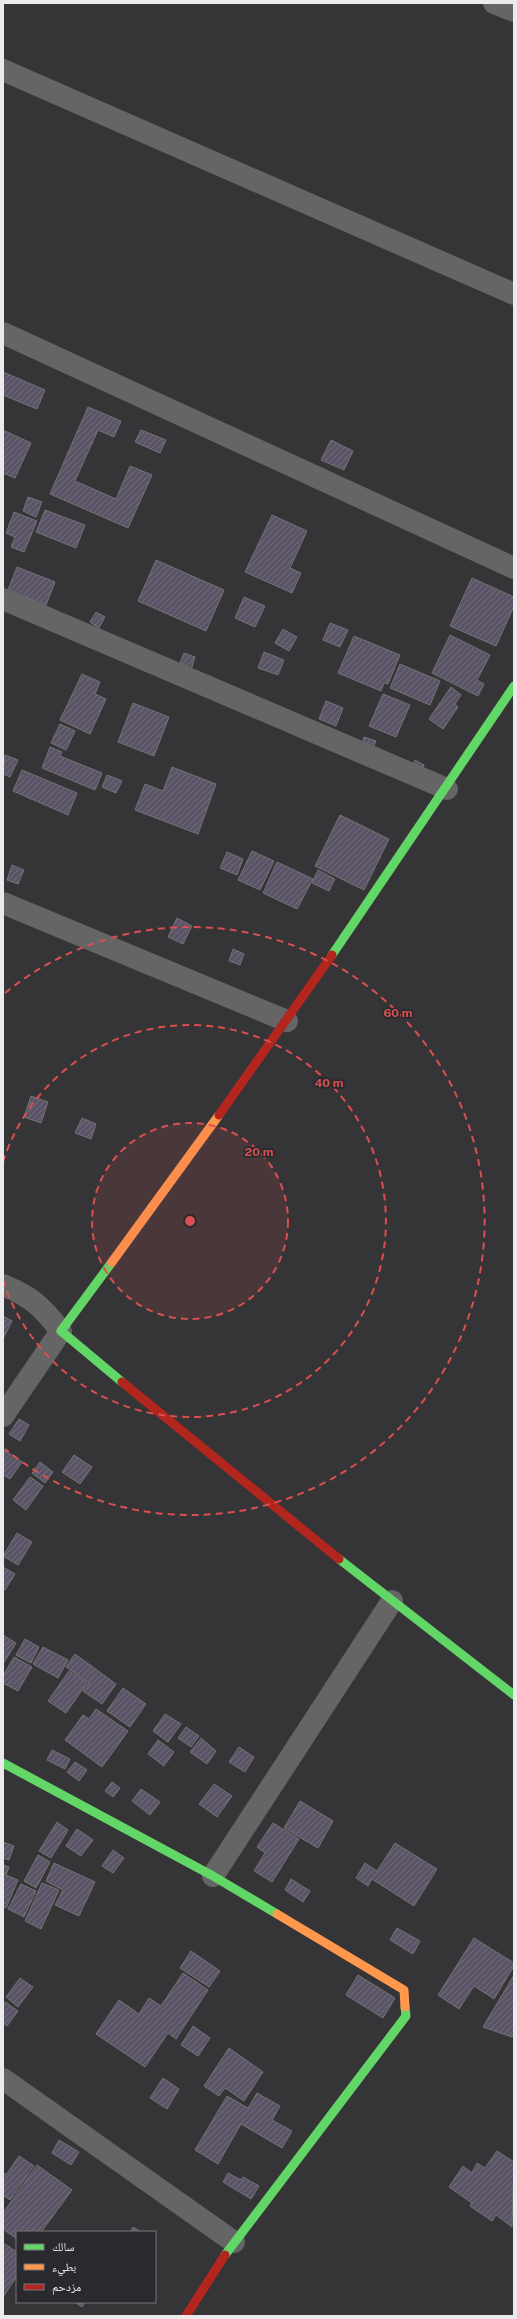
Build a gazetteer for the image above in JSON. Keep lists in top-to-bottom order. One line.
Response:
{"legend":["سالك","بطيء","مزدحم"],"rings":["60 m","40 m","20 m"]}
